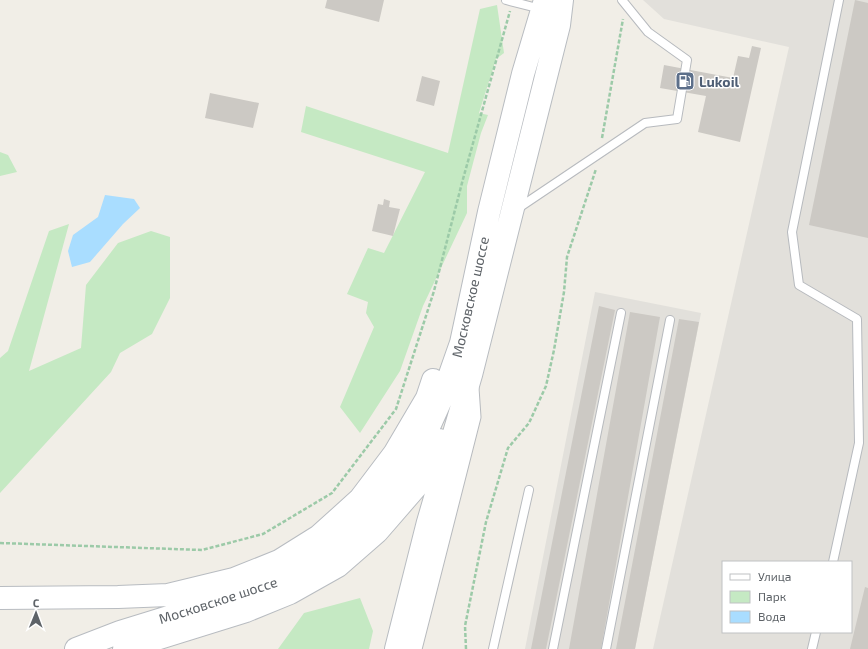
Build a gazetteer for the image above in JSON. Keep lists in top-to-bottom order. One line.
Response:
{"streets":{"main road":["Московское шоссе"]},"places":{"fuel station":["Lukoil"]},"legend":["Улица","Парк","Вода"],"north":"top"}
